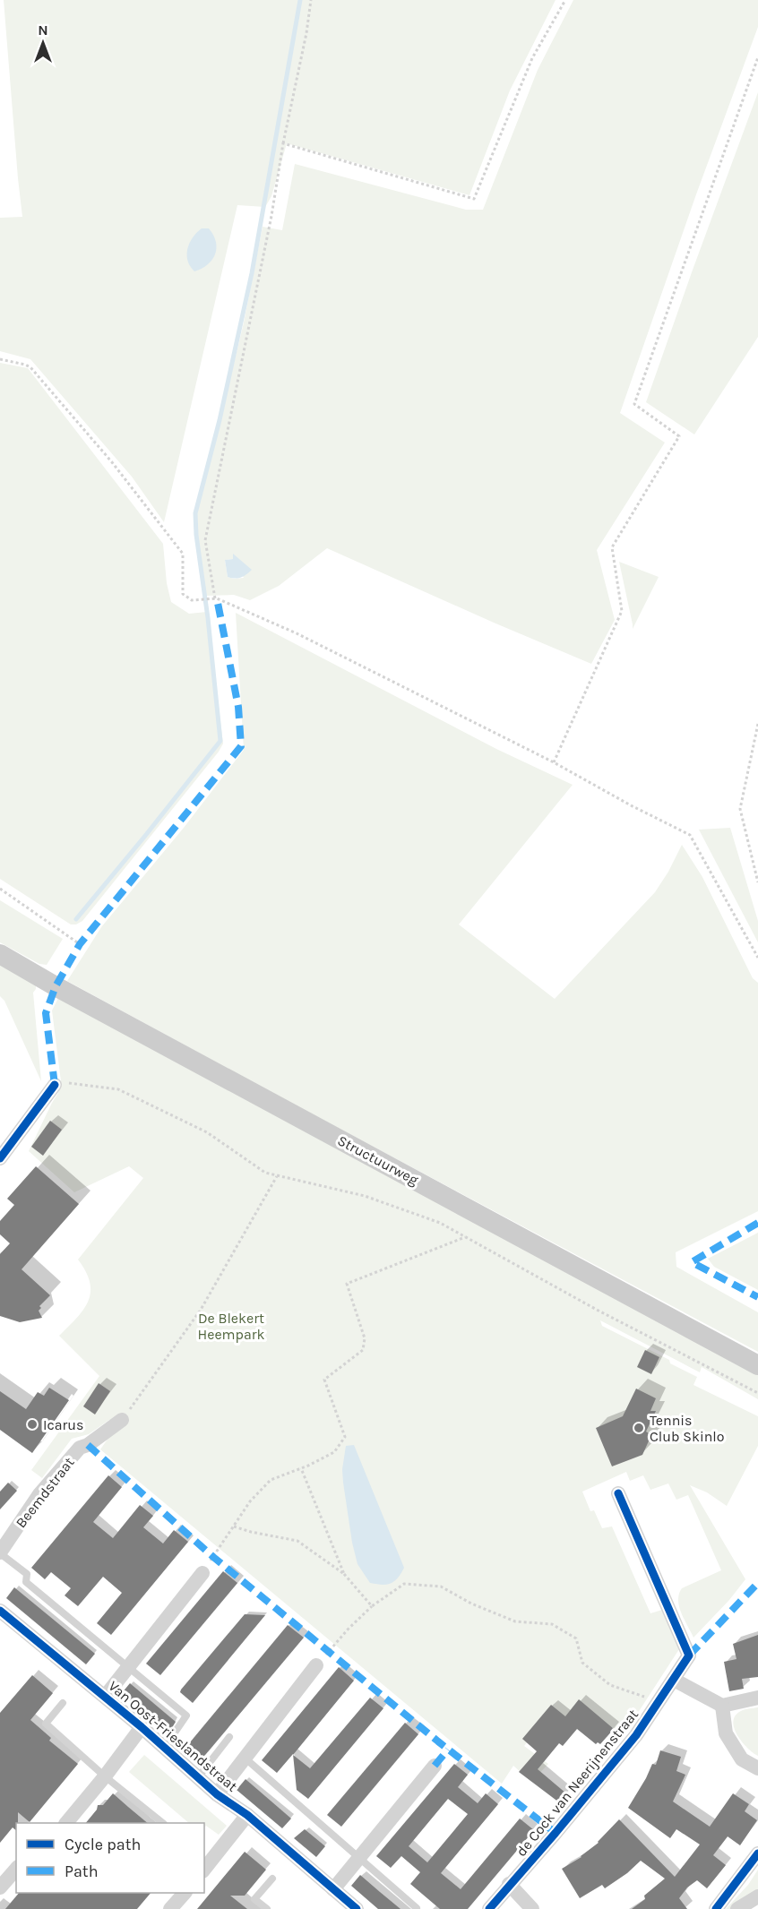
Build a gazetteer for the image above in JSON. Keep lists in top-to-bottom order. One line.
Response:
{"streets":{"main road":["Structuurweg"],"street":["Beemdstraat","Van Oost-Frieslandstraat","de Cock van Neerijnenstraat"]},"crossings":[["Beemdstraat","Van Oost-Frieslandstraat"]],"parks":["De Blekert Heempark"],"places":["Icarus","Tennis Club Skinlo"],"legend":["Cycle path","Path"],"north":"top"}
